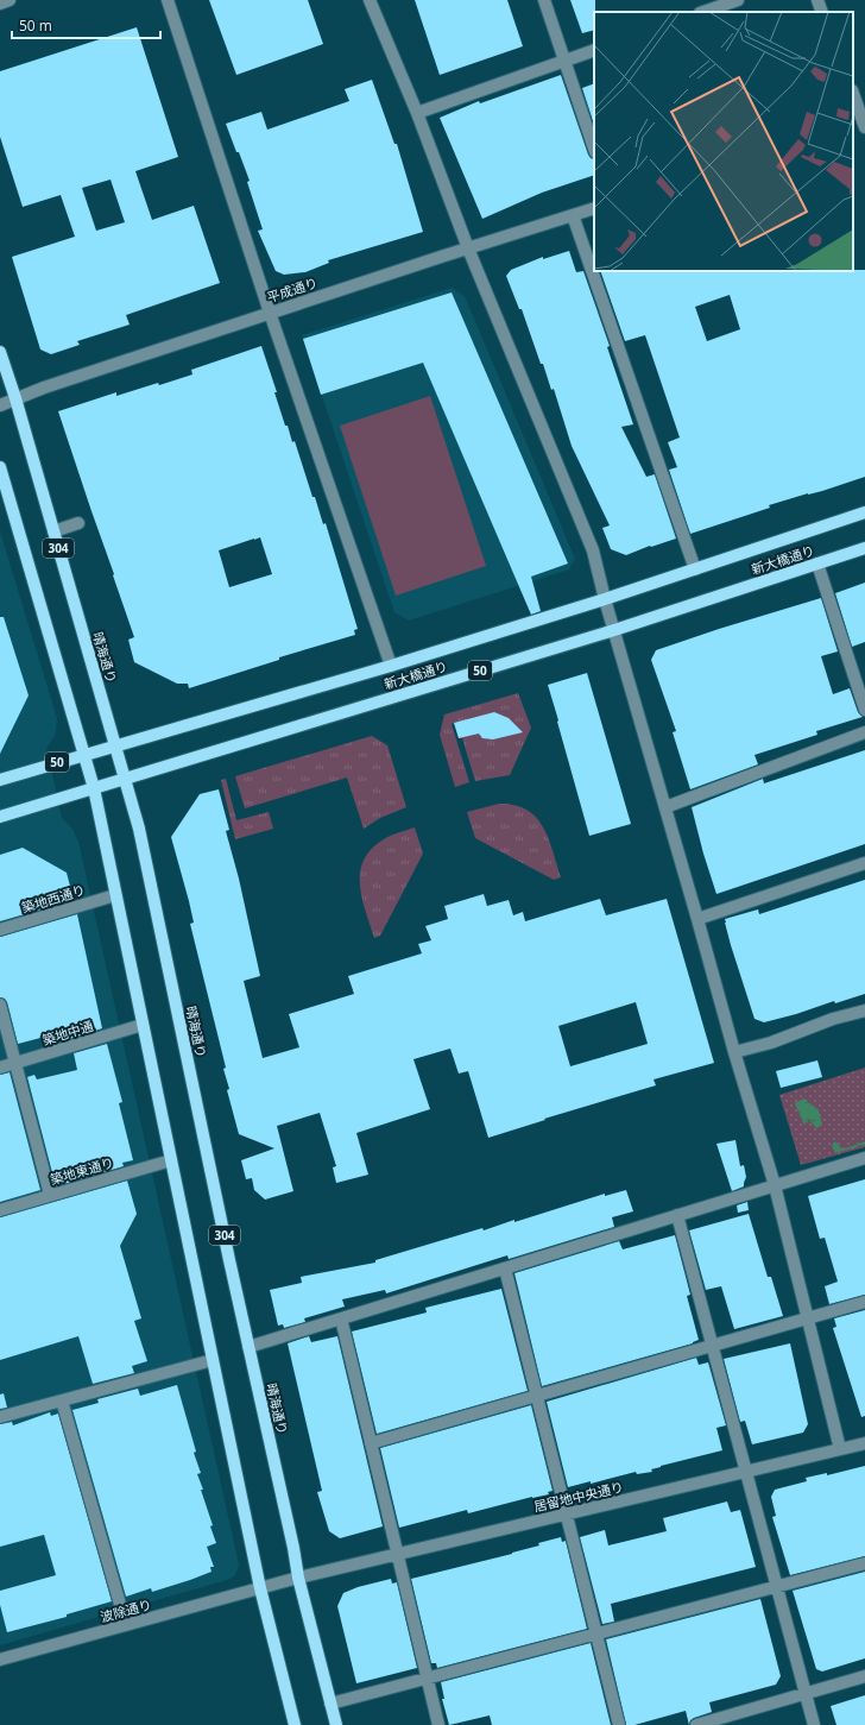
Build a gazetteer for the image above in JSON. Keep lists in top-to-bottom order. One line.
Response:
{"streets":{"main road":["304","新大橋通り","晴海通り","50"],"street":["平成通り","築地西通り","築地中通","築地東通り","居留地中央通り","波除通り"]},"crossings":[["平成通り","晴海通り"],["304","新大橋通り"],["304","築地西通り"],["304","築地中通"],["304","築地東通り"],["304","波除通り"],["新大橋通り","晴海通り"],["晴海通り","居留地中央通り"],["晴海通り","波除通り"],["居留地中央通り","波除通り"]],"scale_bar":"50 m"}
